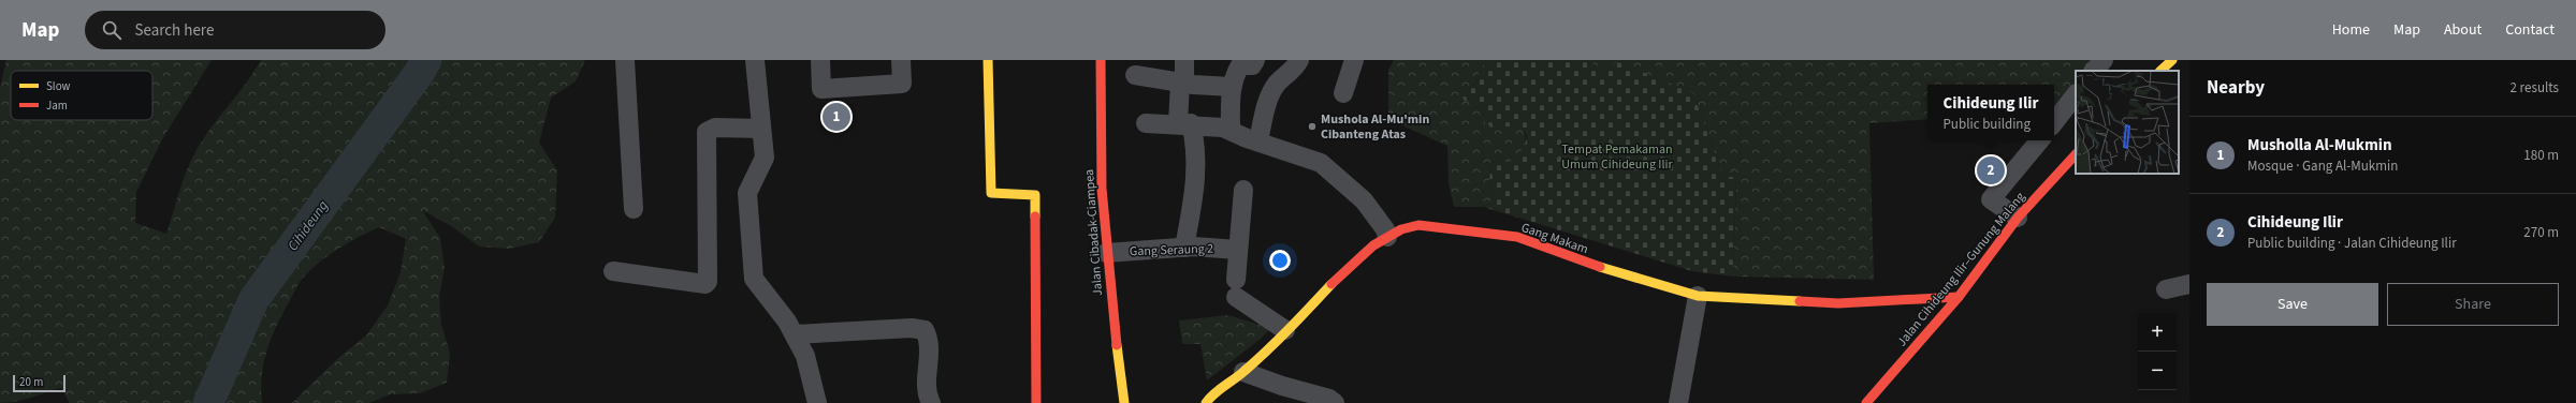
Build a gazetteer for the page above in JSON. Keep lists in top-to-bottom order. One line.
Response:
{"streets":{"main road":["Jalan Cibadak-Ciampea","Gang Makam","Jalan Cihideung Ilir–Gunung Malang"],"street":["Gang Seraung 2"]},"crossings":[["Jalan Cibadak-Ciampea","Gang Seraung 2"],["Gang Makam","Jalan Cihideung Ilir–Gunung Malang"]],"water":["Cihideung"],"parks":["Tempat Pemakaman Umum Cihideung Ilir"],"places":["Mushola Al-Mu'min Cibanteng Atas"],"legend":["Slow","Jam"],"scale_bar":"20 m","page":{"header":"Map","search":"Search here","nav":["Home","Map","About","Contact"],"heading":["Nearby","2 results"],"popup":["Cihideung Ilir","Public building"],"pins":["1","2"],"list":[{"mark":"1","name":"Musholla Al-Mukmin","note":"Mosque · Gang Al-Mukmin","value":"180 m"},{"mark":"2","name":"Cihideung Ilir","note":"Public building · Jalan Cihideung Ilir","value":"270 m"}],"buttons":["Save","Share"],"map_buttons":["+","−"],"scale":"20 m"}}
